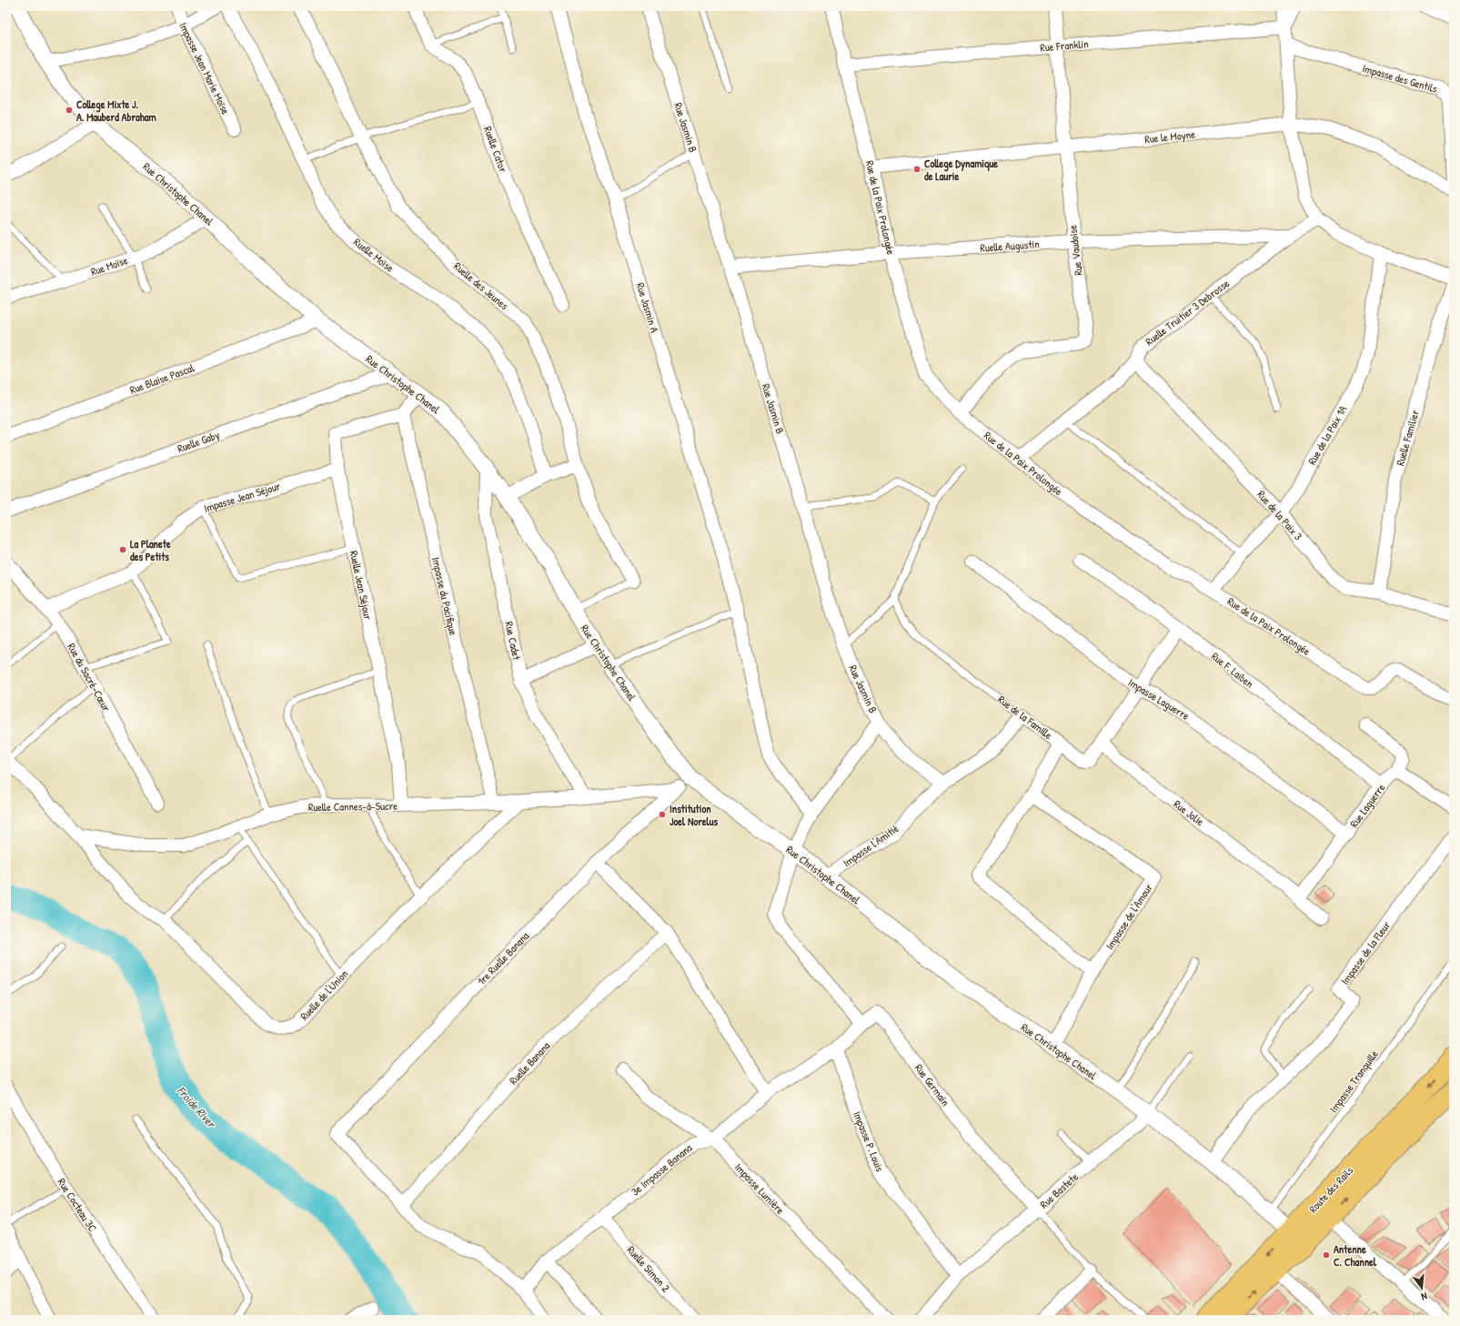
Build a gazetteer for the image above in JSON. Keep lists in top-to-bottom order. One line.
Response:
{"streets":{"main road":["Route des Rails"],"street":["Rue Franklin","Impasse Jean Marie Moïse","Impasse des Gentils","Rue Jasmin B","Rue le Moyne","Ruelle Cator","Rue Christophe Chanel","Rue de la Paix Prolongée","Ruelle Augustin","Rue Vaudoise","Ruelle Moïse","Rue Moïse","Ruelle des Jeunes","Rue Jasmin A","Ruelle Truitier 3 Debrosse","Rue Blaise Pascal","Rue de la Paix 1A","Ruelle Familier","Ruelle Gaby","Impasse Jean Séjour","Rue de la Paix 3","Ruelle Jean Séjour","Impasse du Pacifique","Rue Cadet","Rue F. Laiben","Rue du Sacré-Cœur","Impasse Laguerre","Rue de la Famille","Rue Laguerre","Ruelle Cannes-à-Sucre","Rue Jolie","Impasse l'Amitié","Impasse de l'Amour","Impasse de la Fleur","1re Ruelle Banana","Ruelle de l'Union","Ruelle Banana","Rue Germain","Impasse P. Louis","3e Impasse Banana","Impasse Lumière","Rue Bastete","Rue Cocteau 3C","Ruelle Simon 2"],"lane":["Impasse Tranquille"]},"crossings":[["Rue Franklin","Rue de la Paix Prolongée"],["Rue Franklin","Rue Vaudoise"],["Rue Jasmin B","Ruelle Augustin"],["Rue Jasmin B","Impasse l'Amitié"],["Rue le Moyne","Rue de la Paix Prolongée"],["Rue le Moyne","Rue Vaudoise"],["Rue Christophe Chanel","Rue Moïse"],["Rue Christophe Chanel","Rue Blaise Pascal"],["Rue Christophe Chanel","Ruelle Gaby"],["Rue Christophe Chanel","Rue Cadet"],["Rue Christophe Chanel","Impasse l'Amitié"],["Rue Christophe Chanel","Impasse de l'Amour"],["Rue Christophe Chanel","Impasse de la Fleur"],["Rue Christophe Chanel","Impasse Tranquille"],["Rue Christophe Chanel","Route des Rails"],["Rue Christophe Chanel","Rue Bastete"],["Rue de la Paix Prolongée","Ruelle Augustin"],["Rue de la Paix Prolongée","Rue Vaudoise"],["Rue de la Paix Prolongée","Ruelle Truitier 3 Debrosse"],["Rue de la Paix Prolongée","Rue de la Paix 1A"],["Ruelle Augustin","Rue Vaudoise"],["Ruelle Augustin","Ruelle Truitier 3 Debrosse"],["Ruelle Truitier 3 Debrosse","Rue de la Paix 3"],["Rue de la Paix 1A","Rue de la Paix 3"],["Ruelle Familier","Rue de la Paix 3"],["Impasse Jean Séjour","Ruelle Jean Séjour"],["Impasse Jean Séjour","Rue du Sacré-Cœur"],["Ruelle Jean Séjour","Impasse du Pacifique"],["Ruelle Jean Séjour","Ruelle Cannes-à-Sucre"],["Impasse du Pacifique","Ruelle Cannes-à-Sucre"],["Rue Cadet","Ruelle Cannes-à-Sucre"],["Rue F. Laiben","Rue Laguerre"],["Impasse Laguerre","Rue Laguerre"],["Rue de la Famille","Impasse l'Amitié"],["Rue de la Famille","Impasse de l'Amour"],["Rue Laguerre","Rue Jolie"],["Ruelle Cannes-à-Sucre","1re Ruelle Banana"],["Ruelle Cannes-à-Sucre","Ruelle de l'Union"],["1re Ruelle Banana","Ruelle Banana"],["Rue Germain","Rue Bastete"],["Impasse P. Louis","Rue Bastete"],["3e Impasse Banana","Impasse Lumière"],["3e Impasse Banana","Ruelle Simon 2"]],"water":["Froide River"],"places":["College Mixte J. A. Mauberd Abraham","College Dynamique de Laurie","La Planete des Petits","Institution Joel Norelus","Antenne C. Channel"],"north":"bottom"}
